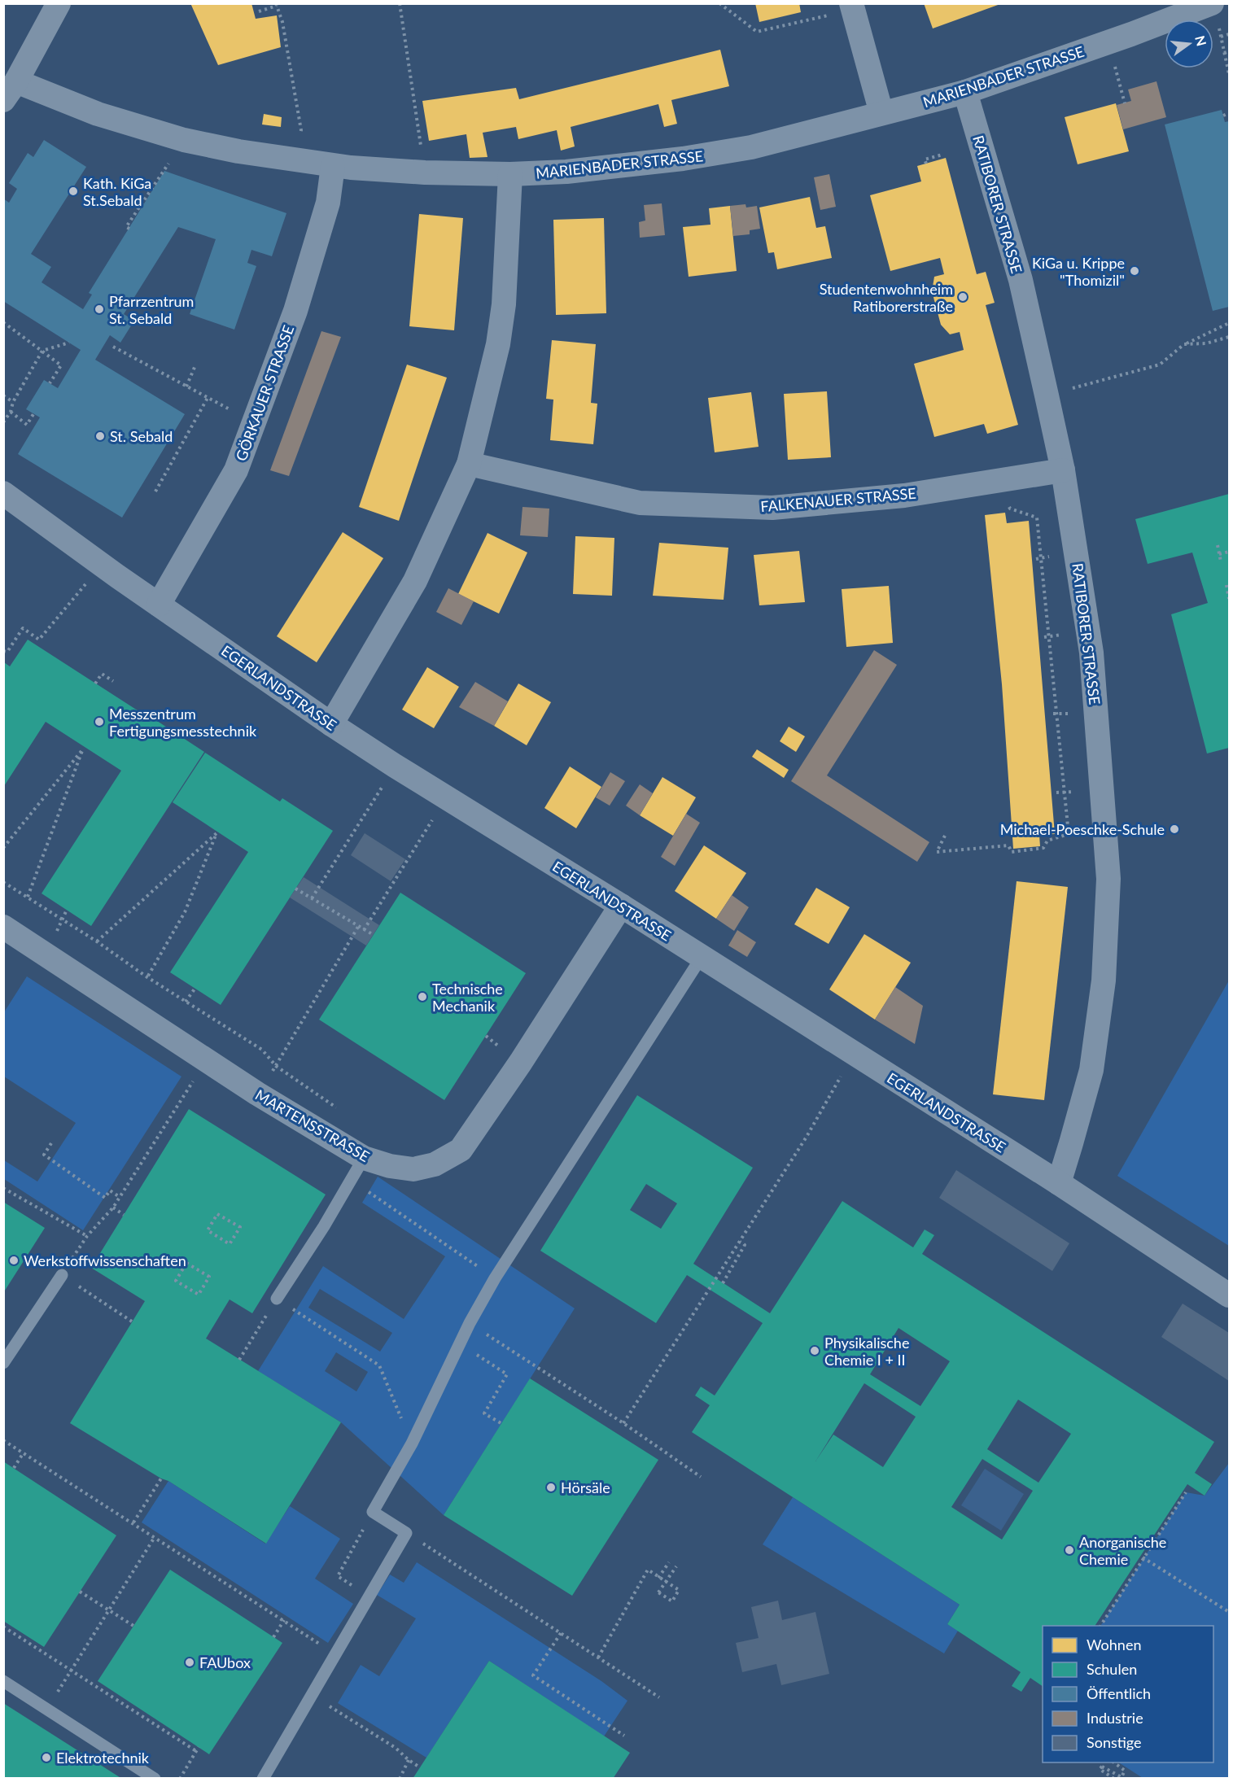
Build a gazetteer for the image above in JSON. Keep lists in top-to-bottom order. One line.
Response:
{"streets":{"street":["MARIENBADER STRASSE","RATIBORER STRASSE","GÖRKAUER STRASSE","FALKENAUER STRASSE","EGERLANDSTRASSE","MARTENSSTRASSE"]},"crossings":[["MARIENBADER STRASSE","RATIBORER STRASSE"],["MARIENBADER STRASSE","GÖRKAUER STRASSE"],["RATIBORER STRASSE","FALKENAUER STRASSE"],["RATIBORER STRASSE","EGERLANDSTRASSE"],["GÖRKAUER STRASSE","EGERLANDSTRASSE"],["EGERLANDSTRASSE","MARTENSSTRASSE"]],"places":["Kath. KiGa St.Sebald","KiGa u. Krippe \"Thomizil\"","Studentenwohnheim Ratiborerstraße","Pfarrzentrum St. Sebald","St. Sebald","Messzentrum Fertigungsmesstechnik","Michael-Poeschke-Schule","Technische Mechanik","Werkstoffwissenschaften","Physikalische Chemie I + II","Hörsäle","Anorganische Chemie","FAUbox","Elektrotechnik"],"legend":["Wohnen","Schulen","Öffentlich","Industrie","Sonstige"],"north":"right"}
